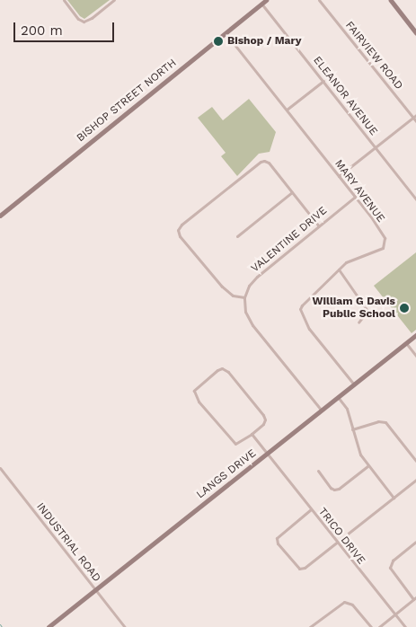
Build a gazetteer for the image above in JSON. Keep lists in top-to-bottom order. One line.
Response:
{"streets":{"street":["FAIRVIEW ROAD","ELEANOR AVENUE","BISHOP STREET NORTH","MARY AVENUE","VALENTINE DRIVE","LANGS DRIVE","TRICO DRIVE","INDUSTRIAL ROAD"]},"crossings":[["ELEANOR AVENUE","BISHOP STREET NORTH"],["BISHOP STREET NORTH","MARY AVENUE"],["MARY AVENUE","VALENTINE DRIVE"],["MARY AVENUE","LANGS DRIVE"],["LANGS DRIVE","TRICO DRIVE"],["LANGS DRIVE","INDUSTRIAL ROAD"]],"places":["Bishop / Mary","William G Davis Public School"],"scale_bar":"200 m"}
